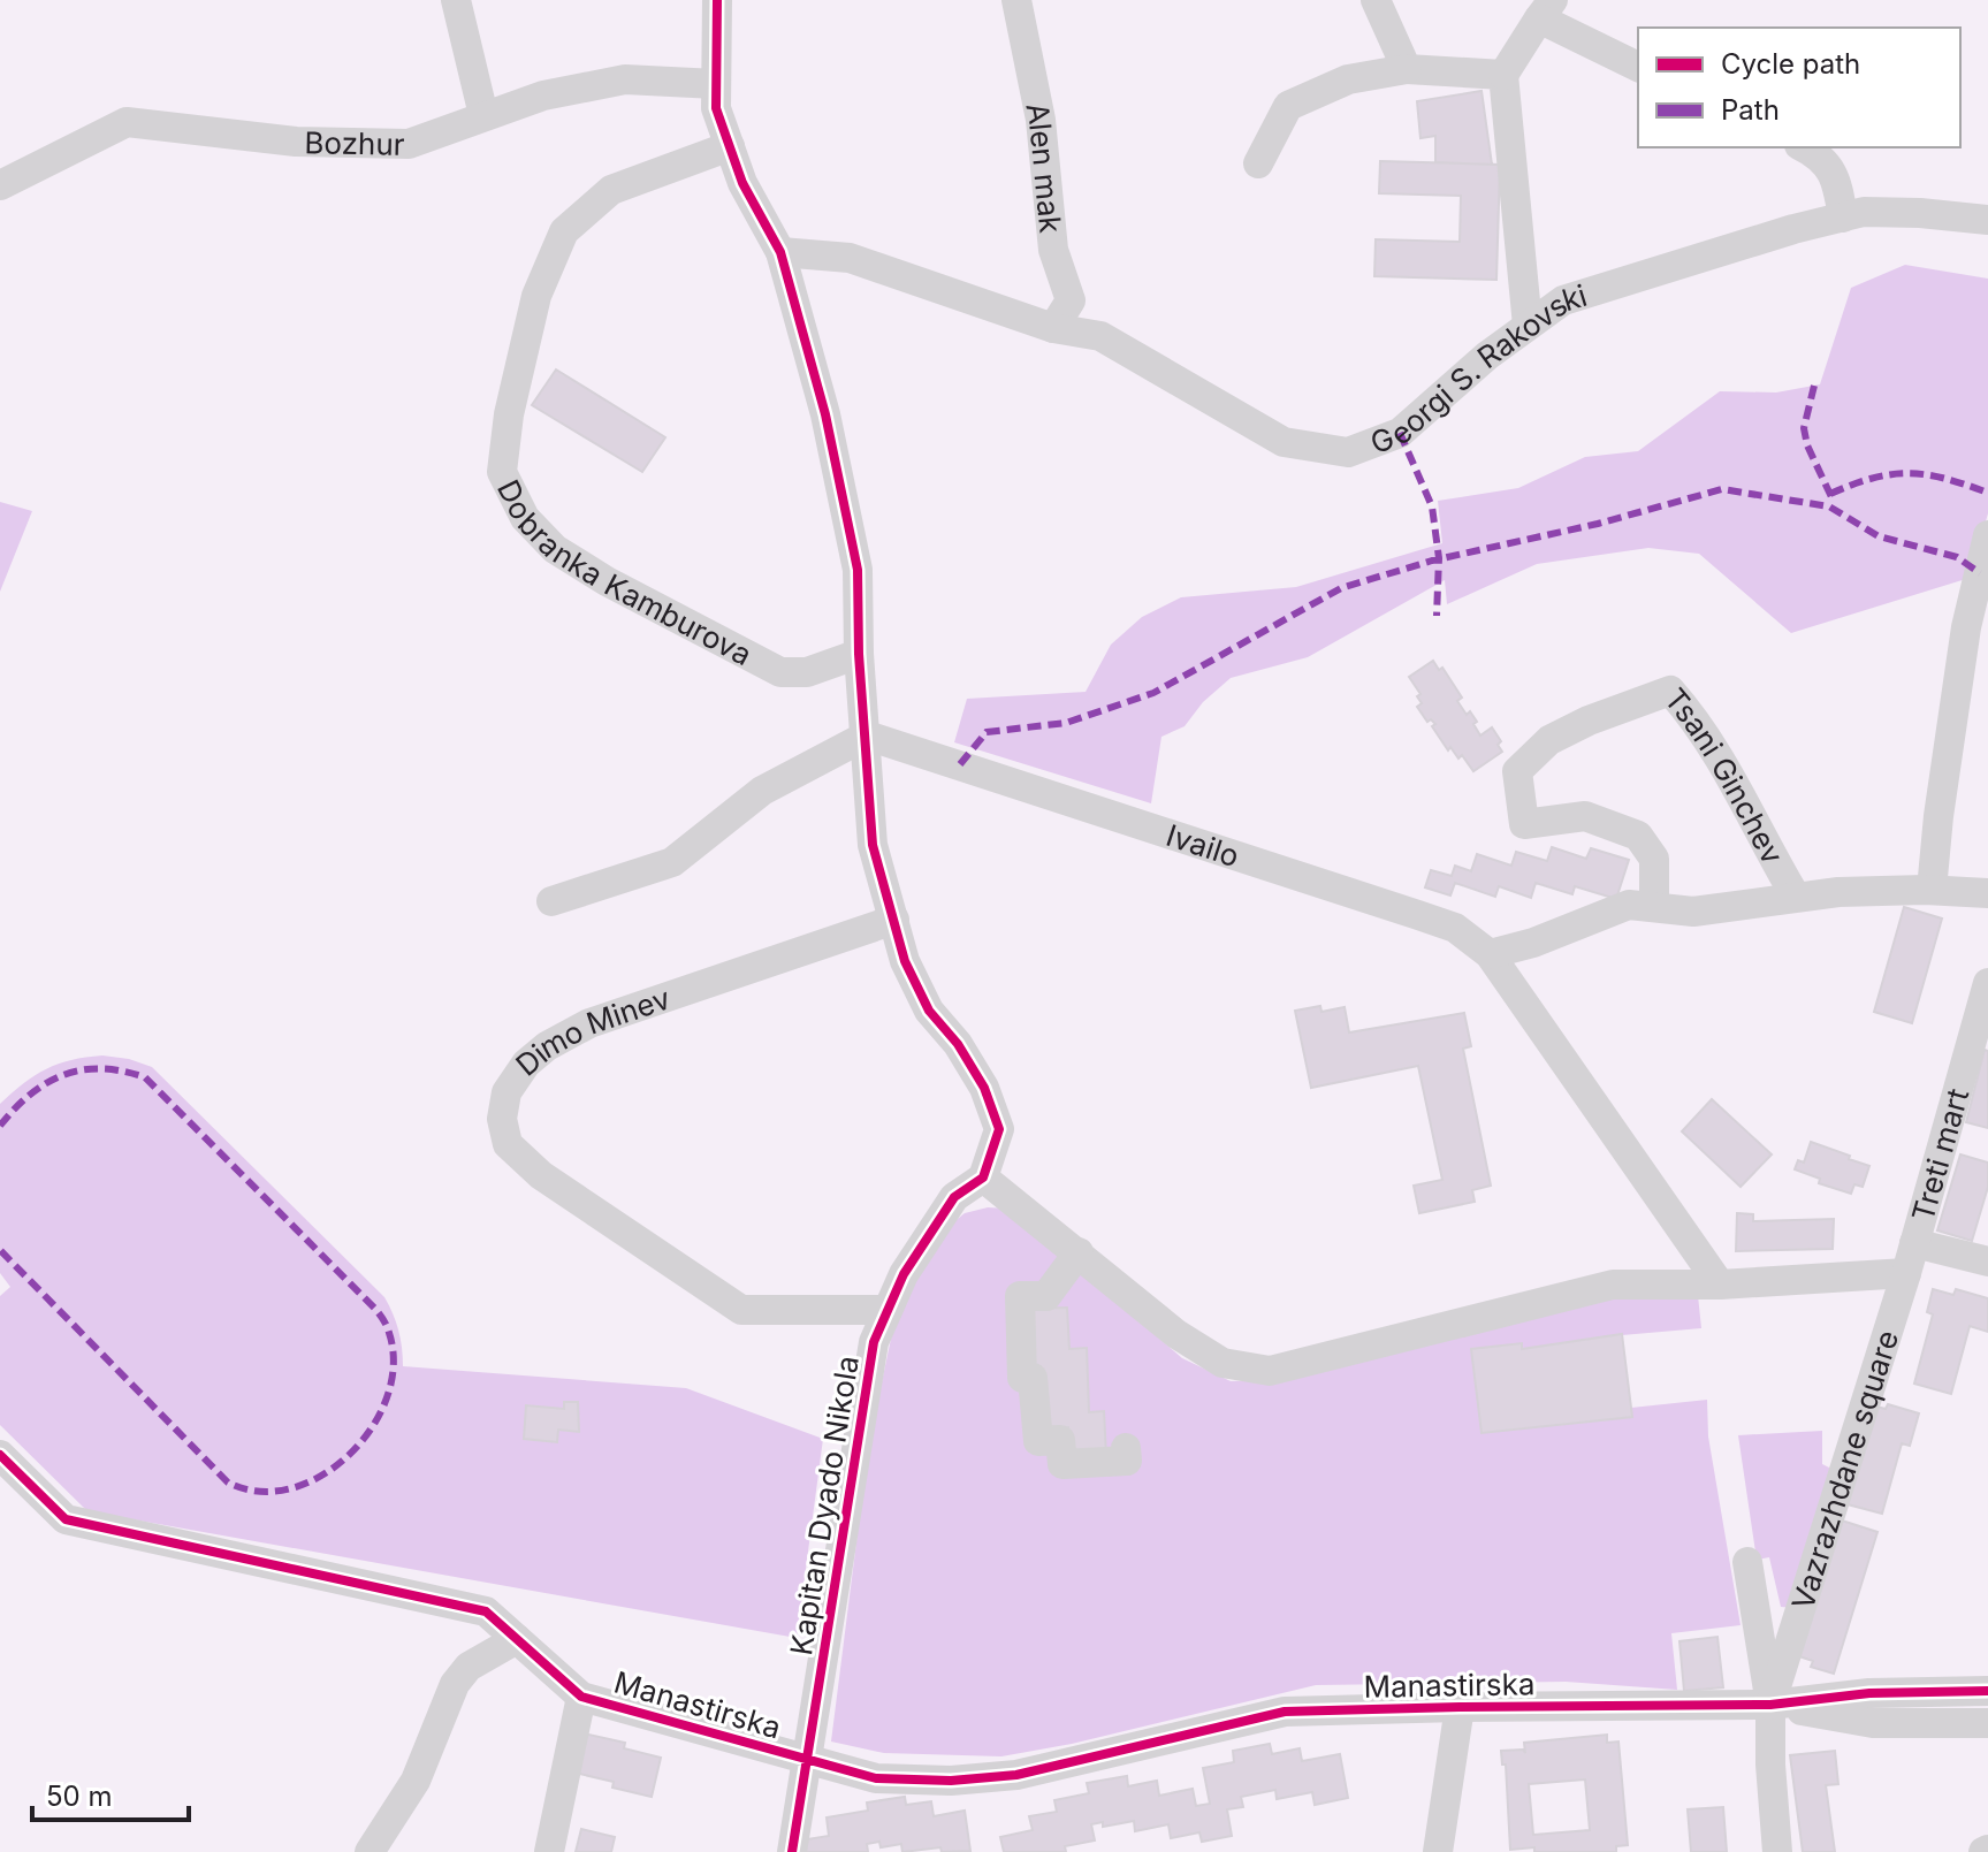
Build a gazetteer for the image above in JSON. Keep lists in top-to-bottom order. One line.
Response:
{"streets":{"street":["Bozhur","Alen mak","Georgi S. Rakovski","Dobranka Kamburova","Tsani Ginchev","Ivailo","Dimo Minev","Treti mart","Vazrazhdane square","Kapitan Dyado Nikola","Manastirska"]},"crossings":[["Alen mak","Georgi S. Rakovski"],["Tsani Ginchev","Ivailo"],["Dimo Minev","Kapitan Dyado Nikola"],["Treti mart","Vazrazhdane square"],["Vazrazhdane square","Manastirska"],["Kapitan Dyado Nikola","Manastirska"]],"legend":["Cycle path","Path"],"scale_bar":"50 m"}
